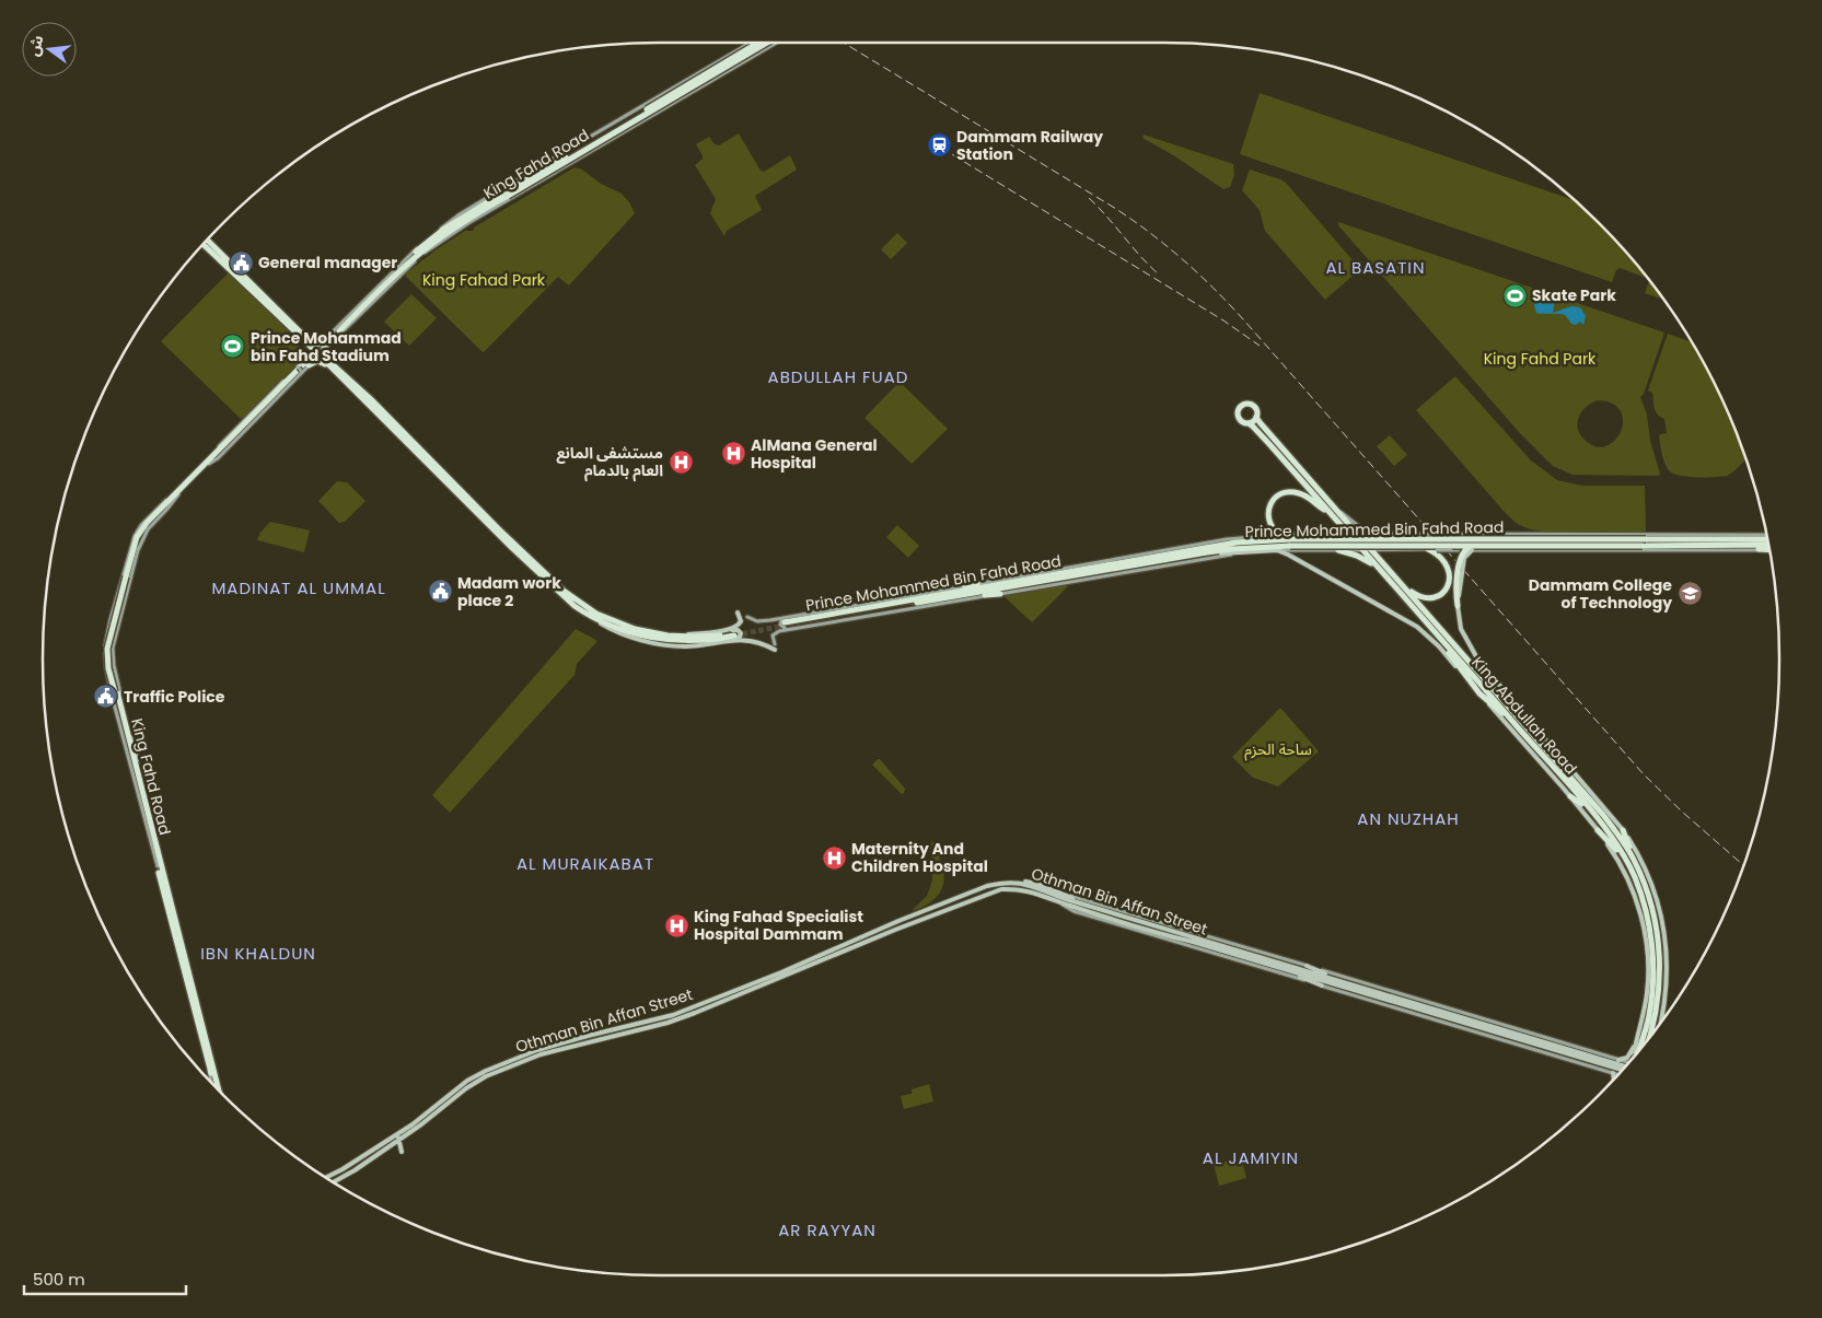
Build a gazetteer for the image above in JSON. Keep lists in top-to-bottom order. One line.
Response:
{"streets":{"highway":["King Fahd Road","Prince Mohammed Bin Fahd Road","King Abdullah Road"],"main road":["Othman Bin Affan Street"]},"crossings":[["Prince Mohammed Bin Fahd Road","King Abdullah Road"]],"districts":["AL BASATIN","ABDULLAH FUAD","MADINAT AL UMMAL","AN NUZHAH","AL MURAIKABAT","IBN KHALDUN","AL JAMIYIN","AR RAYYAN"],"parks":["King Fahad Park","King Fahd Park","ساحة الحزم"],"places":{"station":["Dammam Railway Station"],"public building":["General manager","Madam work place 2","Traffic Police"],"sports":["Skate Park","Prince Mohammad bin Fahd Stadium"],"hospital":["AlMana General Hospital","مستشفى المانع العام بالدمام","Maternity And Children Hospital","King Fahad Specialist Hospital Dammam"],"school or university":["Dammam College of Technology"]},"scale_bar":"500 m","north":"left"}
